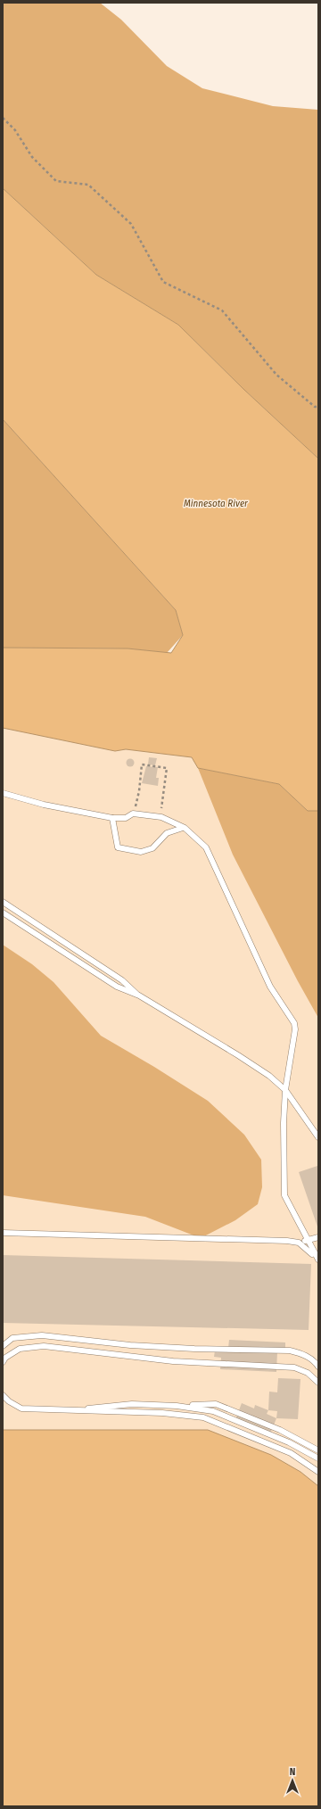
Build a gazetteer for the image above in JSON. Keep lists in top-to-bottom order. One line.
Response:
{"water":["Minnesota River"],"north":"top"}
